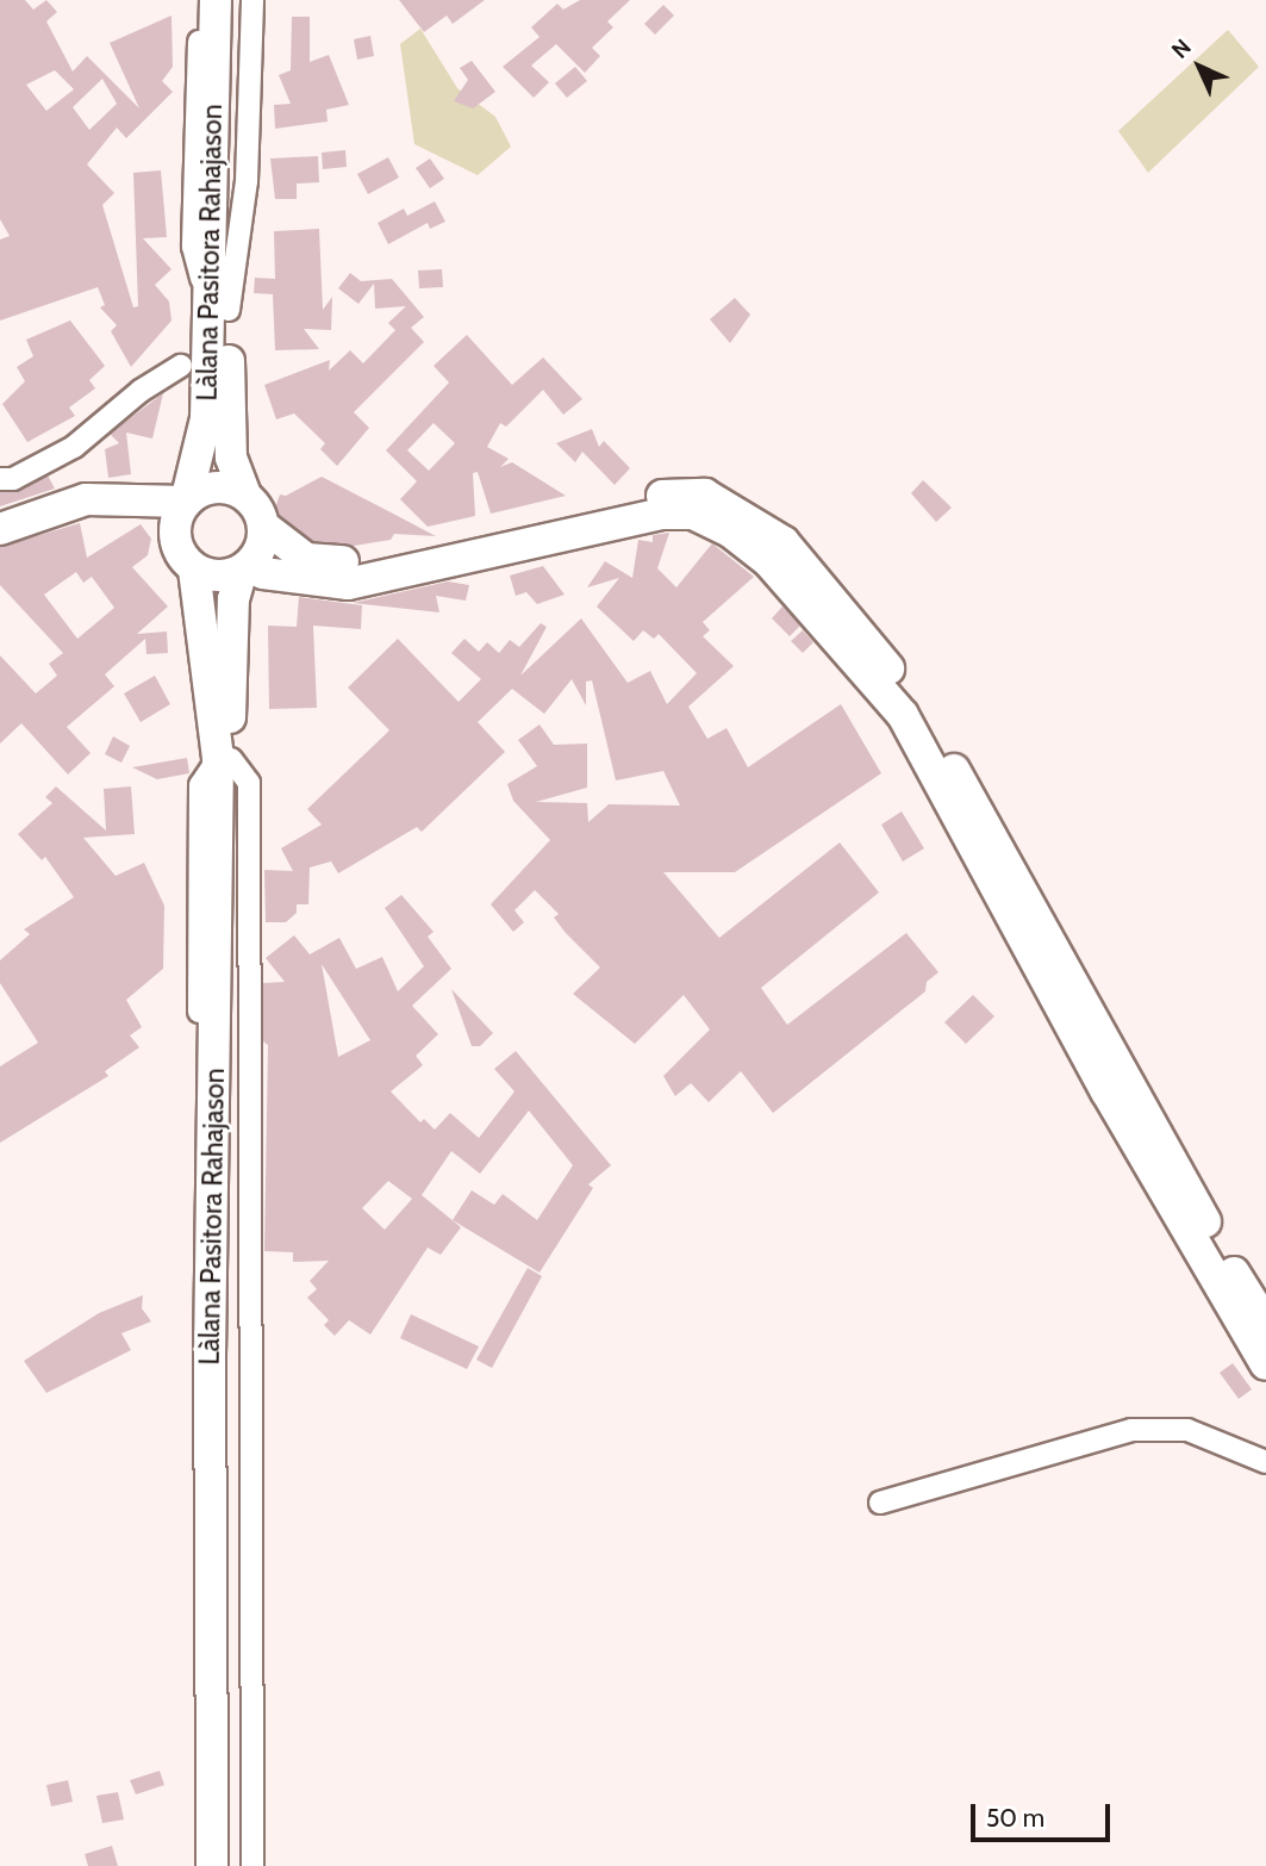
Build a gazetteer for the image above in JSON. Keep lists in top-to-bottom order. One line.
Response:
{"streets":{"main road":["Làlana Pasitora Rahajason"]},"scale_bar":"50 m","north":"top left"}
